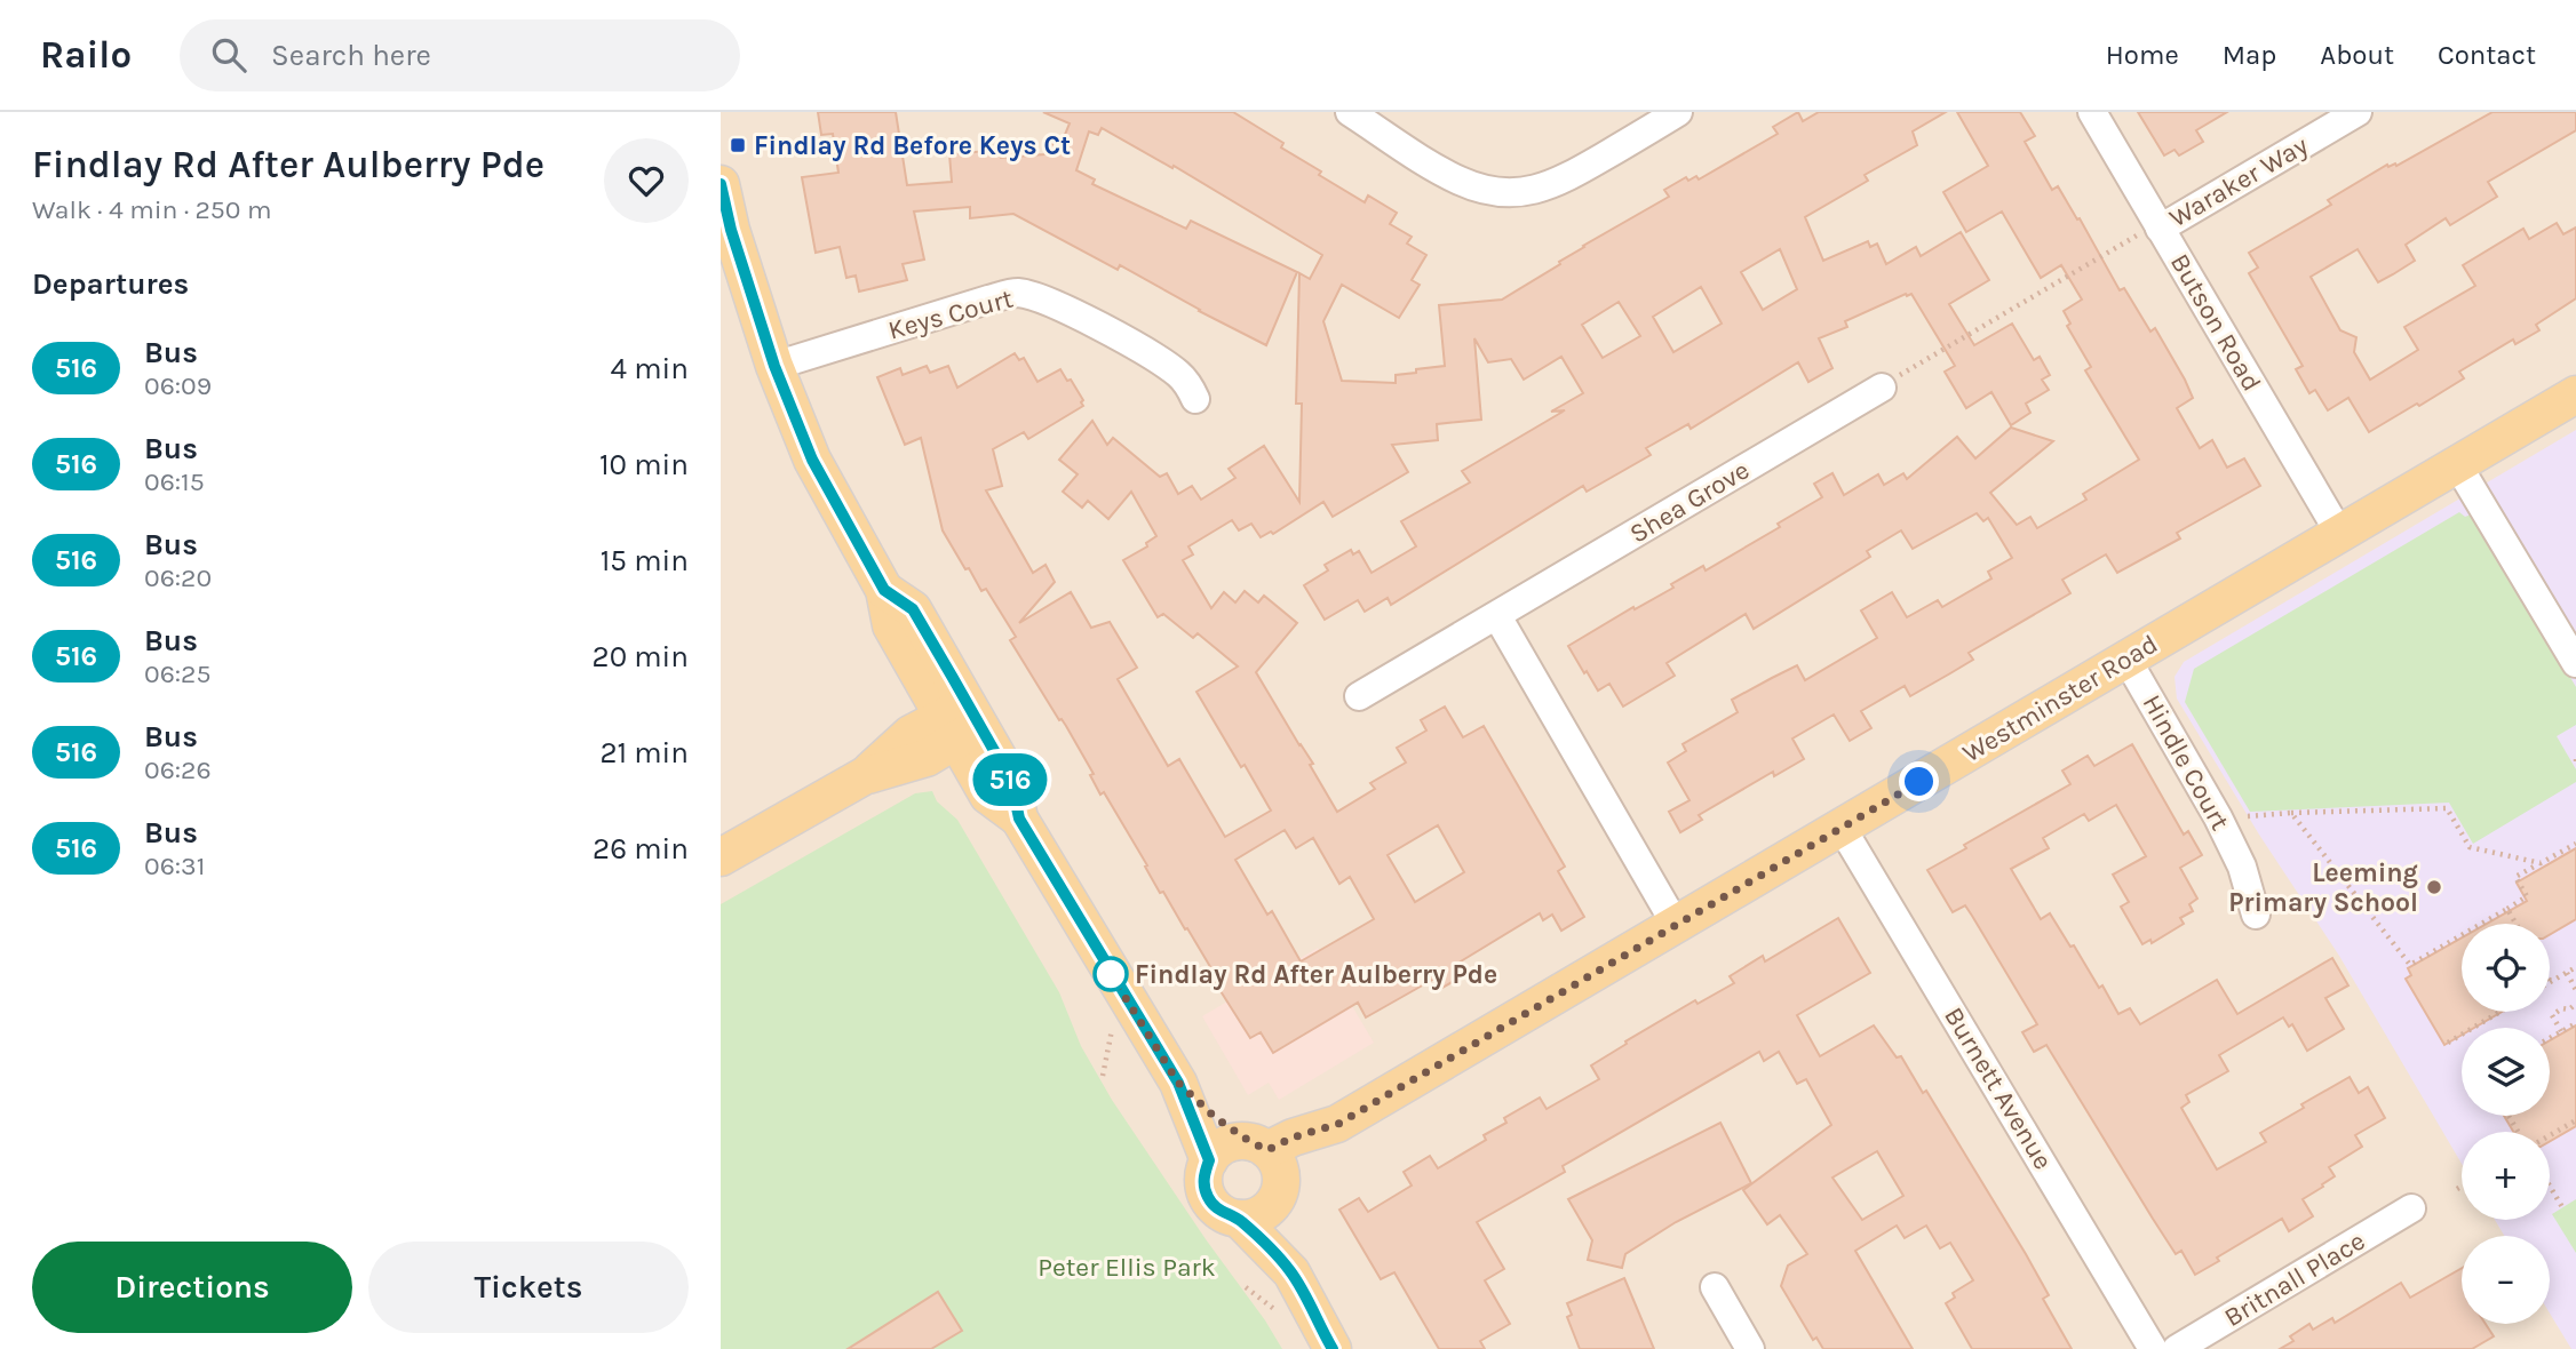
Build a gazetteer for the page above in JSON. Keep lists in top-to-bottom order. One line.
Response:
{"streets":{"main road":["Westminster Road"],"street":["Waraker Way","Keys Court","Butson Road","Shea Grove","Hindle Court","Burnett Avenue","Britnall Place"]},"crossings":[["Waraker Way","Butson Road"],["Butson Road","Westminster Road"],["Westminster Road","Hindle Court"],["Westminster Road","Burnett Avenue"]],"parks":["Peter Ellis Park"],"places":{"transit":["Findlay Rd Before Keys Ct"],"other":["Leeming Primary School","Findlay Rd After Aulberry Pde"]},"lines":["bus line 516"],"page":{"header":"Railo","search":"Search here","nav":["Home","Map","About","Contact"],"heading":[["Findlay Rd After Aulberry Pde","Walk · 4 min · 250 m"],"Departures"],"on_map":"516","list":[{"mark":"516","name":"Bus","note":"06:09","value":"4 min"},{"mark":"516","name":"Bus","note":"06:15","value":"10 min"},{"mark":"516","name":"Bus","note":"06:20","value":"15 min"},{"mark":"516","name":"Bus","note":"06:25","value":"20 min"},{"mark":"516","name":"Bus","note":"06:26","value":"21 min"},{"mark":"516","name":"Bus","note":"06:31","value":"26 min"}],"map_buttons":["+","−"],"buttons":["Directions","Tickets"]}}
